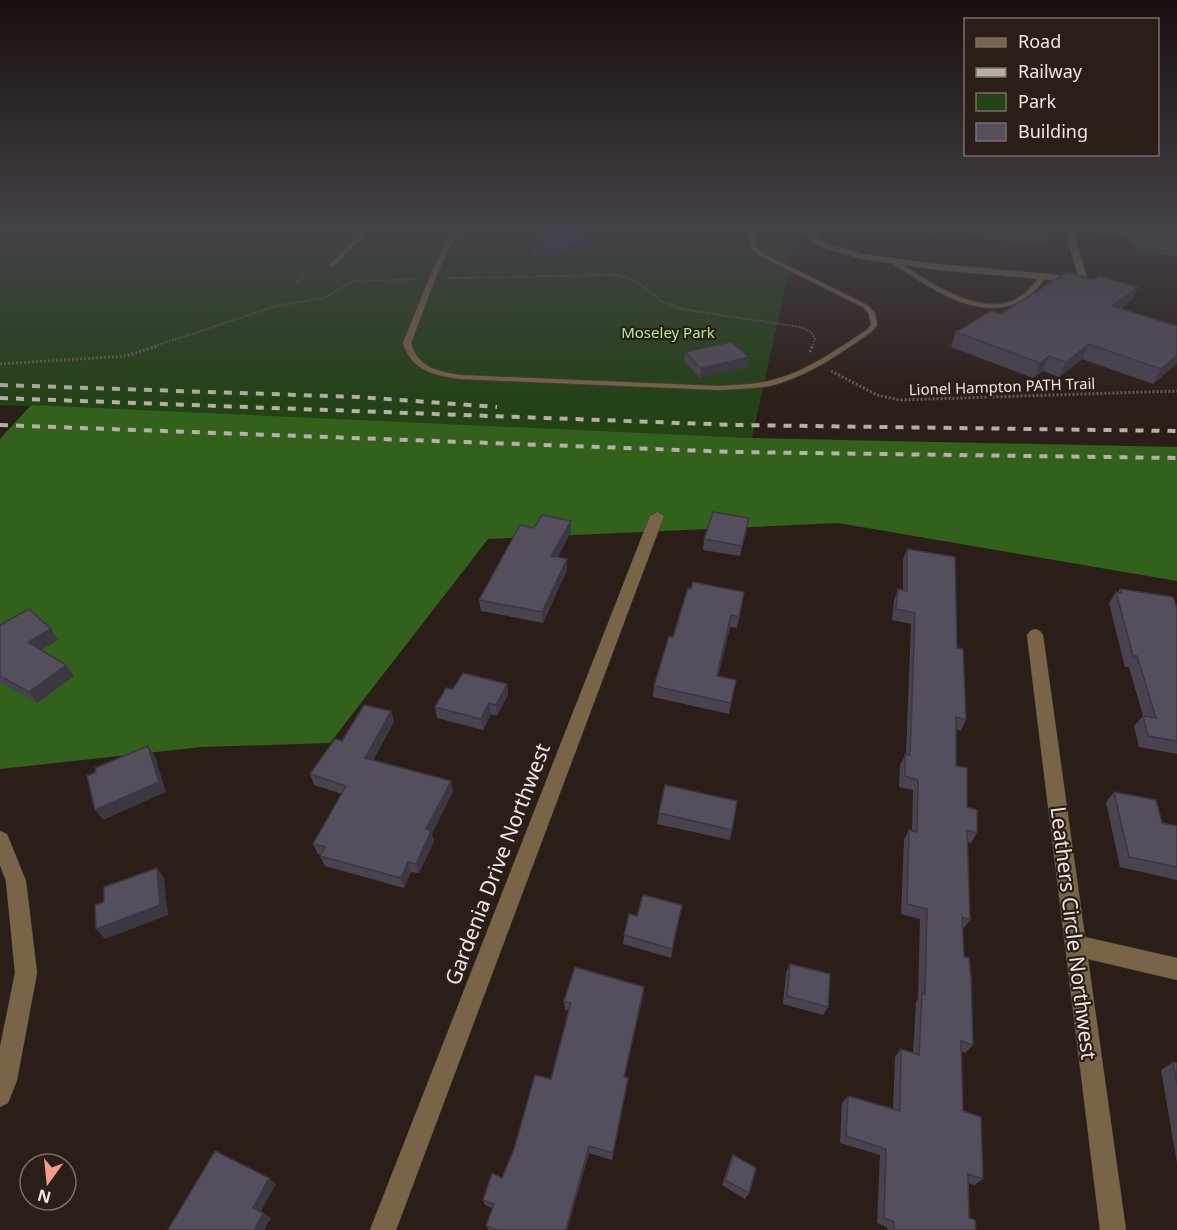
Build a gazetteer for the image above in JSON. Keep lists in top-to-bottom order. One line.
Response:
{"streets":{"street":["Gardenia Drive Northwest","Leathers Circle Northwest"],"path":["Lionel Hampton PATH Trail"]},"parks":["Moseley Park"],"legend":["Road","Railway","Park","Building"],"north":"bottom"}
